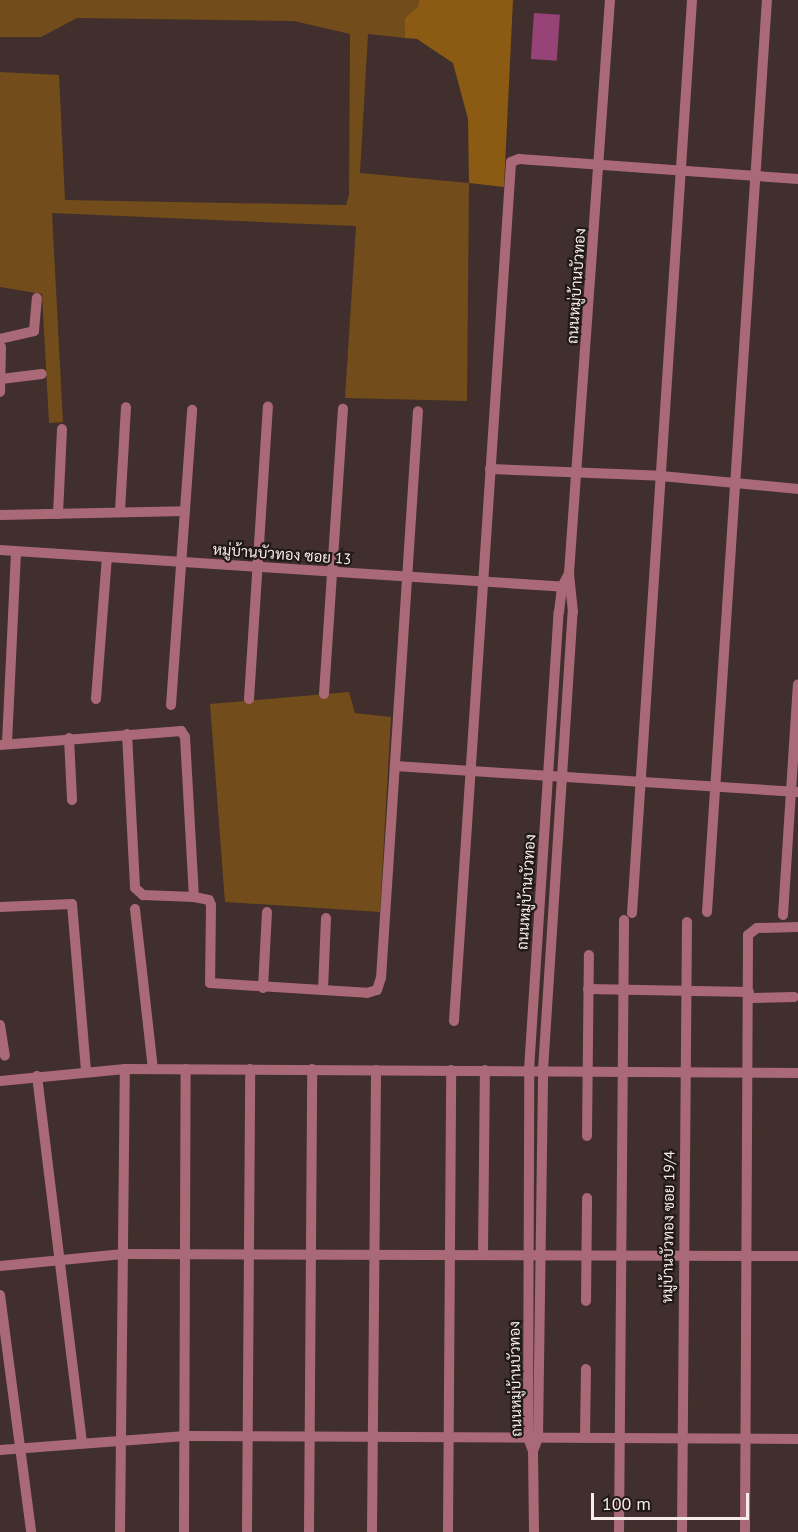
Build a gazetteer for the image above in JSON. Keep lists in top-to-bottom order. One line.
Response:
{"streets":{"street":["ถนนหมู่บ้านบัวทอง","หมู่บ้านบัวทอง ซอย 13","หมู่บ้านบัวทอง ซอย 19/4"]},"crossings":[["ถนนหมู่บ้านบัวทอง","หมู่บ้านบัวทอง ซอย 13"]],"scale_bar":"100 m"}
